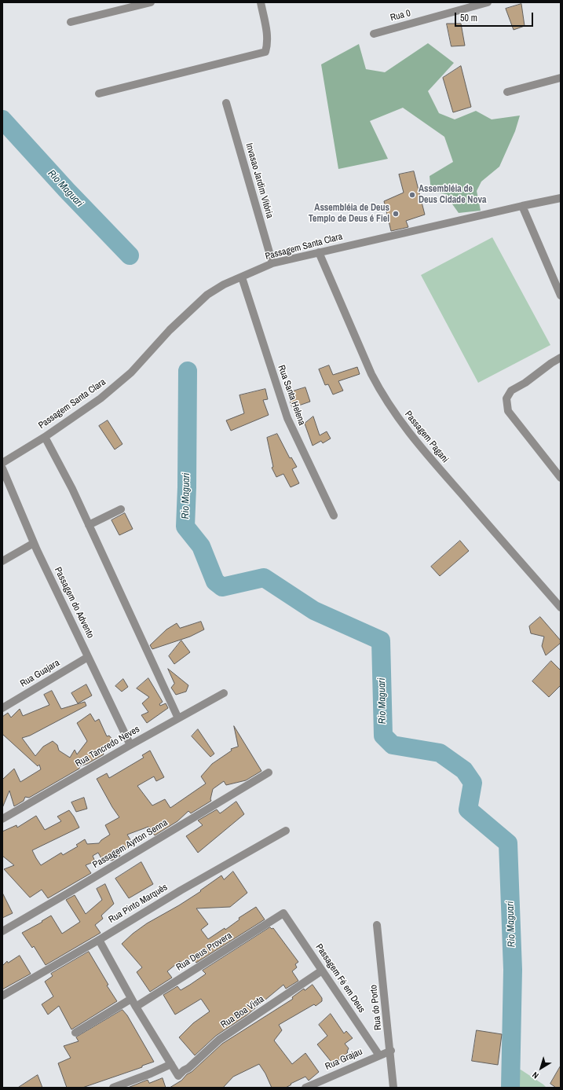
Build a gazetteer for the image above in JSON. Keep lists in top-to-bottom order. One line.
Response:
{"streets":{"street":["Rua 0","Invasao Jardim Vitória","Passagem Santa Clara","Rua Santa Helena","Passagem Pagani","Passagem do Advento","Rua Guajara","Rua Tancredo Neves","Passagem Ayrton Senna","Rua Pinto Marquês","Rua Deus Provera","Passagem Fé em Deus","Rua do Porto","Rua Boa Vista","Rua Grajau"]},"crossings":[["Invasao Jardim Vitória","Passagem Santa Clara"],["Passagem Santa Clara","Rua Santa Helena"],["Passagem Santa Clara","Passagem Pagani"],["Passagem do Advento","Rua Guajara"],["Passagem do Advento","Rua Tancredo Neves"],["Rua Deus Provera","Passagem Fé em Deus"],["Passagem Fé em Deus","Rua Boa Vista"],["Passagem Fé em Deus","Rua Grajau"],["Rua do Porto","Rua Grajau"]],"water":["Rio Maguari"],"places":["Assembléia de Deus Cidade Nova","Assembléia de Deus Templo de Deus é Fiel"],"scale_bar":"50 m","north":"bottom left"}
